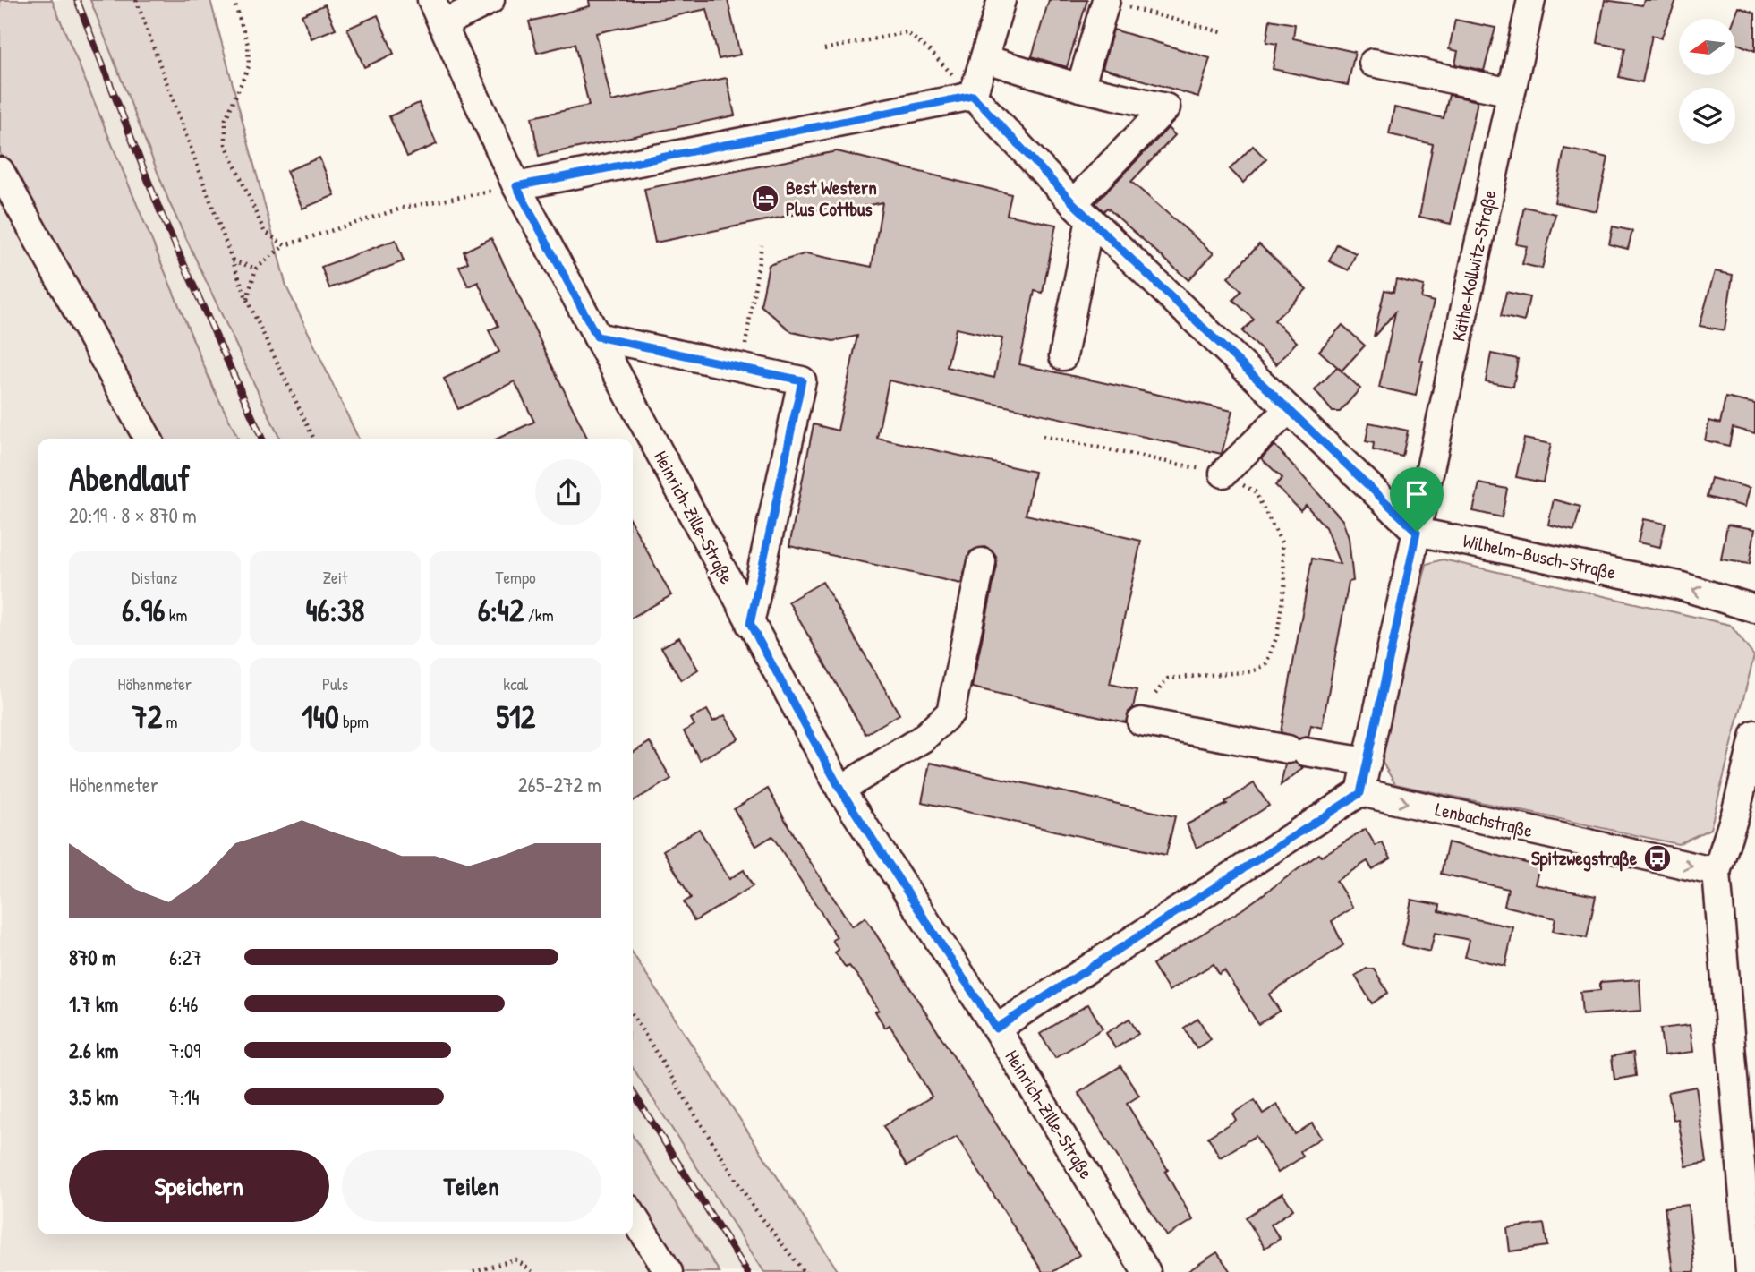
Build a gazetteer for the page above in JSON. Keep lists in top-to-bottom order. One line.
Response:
{"streets":{"street":["Käthe-Kollwitz-Straße","Heinrich-Zille-Straße","Wilhelm-Busch-Straße","Lenbachstraße"]},"crossings":[["Käthe-Kollwitz-Straße","Wilhelm-Busch-Straße"]],"one_way":["Wilhelm-Busch-Straße","Lenbachstraße"],"places":{"hotel":["Best Western Plus Cottbus"],"bus stop":["Spitzwegstraße"]},"north":"left","page":{"heading":["Abendlauf","20:19 · 8 × 870 m"],"stats":[["Distanz","6.96 km"],["Zeit","46:38"],["Tempo","6:42 /km"],["Höhenmeter","72 m"],["Puls","140 bpm"],["kcal","512"]],"chart":["Höhenmeter","265–272 m"],"list":[{"name":"870 m","note":"6:27"},{"name":"1.7 km","note":"6:46"},{"name":"2.6 km","note":"7:09"},{"name":"3.5 km","note":"7:14"}],"buttons":["Speichern","Teilen"]}}
